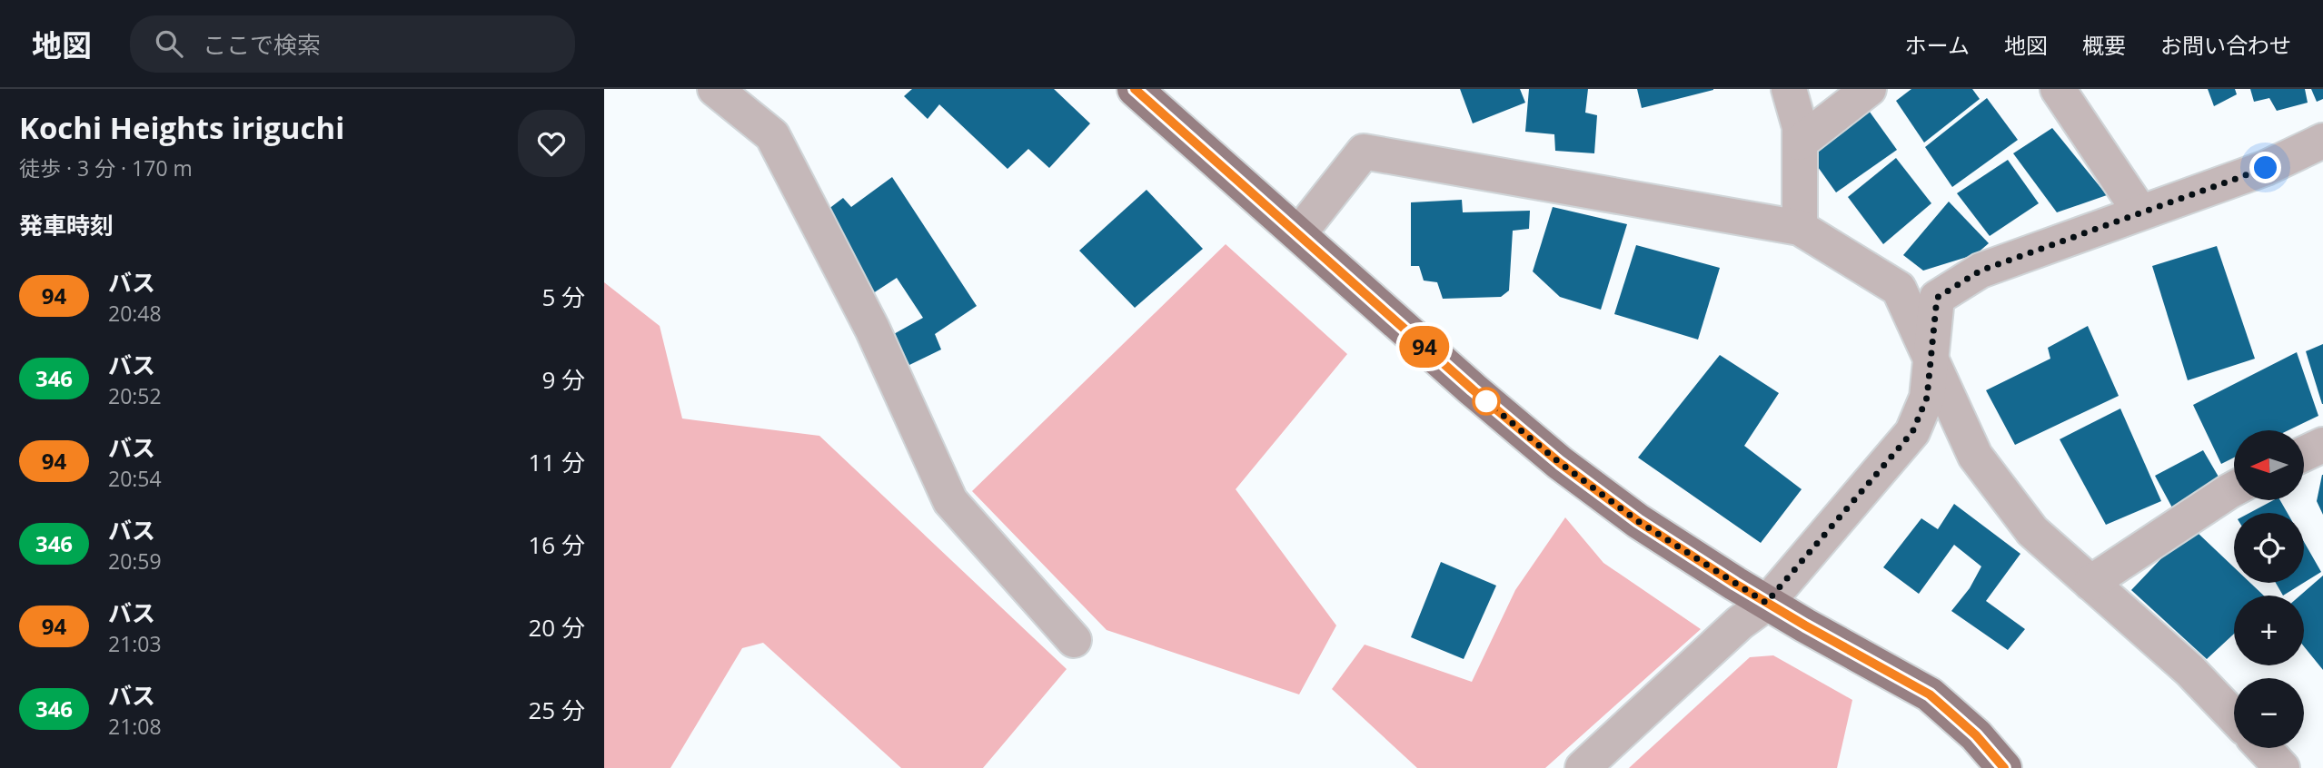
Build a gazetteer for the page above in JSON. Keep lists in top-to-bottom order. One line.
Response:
{"lines":["bus line 94"],"north":"left","page":{"header":"地図","search":"ここで検索","nav":["ホーム","地図","概要","お問い合わせ"],"heading":[["Kochi Heights iriguchi","徒歩 · 3 分 · 170 m"],"発車時刻"],"on_map":"94","list":[{"mark":"94","name":"バス","note":"20:48","value":"5 分"},{"mark":"346","name":"バス","note":"20:52","value":"9 分"},{"mark":"94","name":"バス","note":"20:54","value":"11 分"},{"mark":"346","name":"バス","note":"20:59","value":"16 分"},{"mark":"94","name":"バス","note":"21:03","value":"20 分"},{"mark":"346","name":"バス","note":"21:08","value":"25 分"}],"map_buttons":["+","−"]}}
